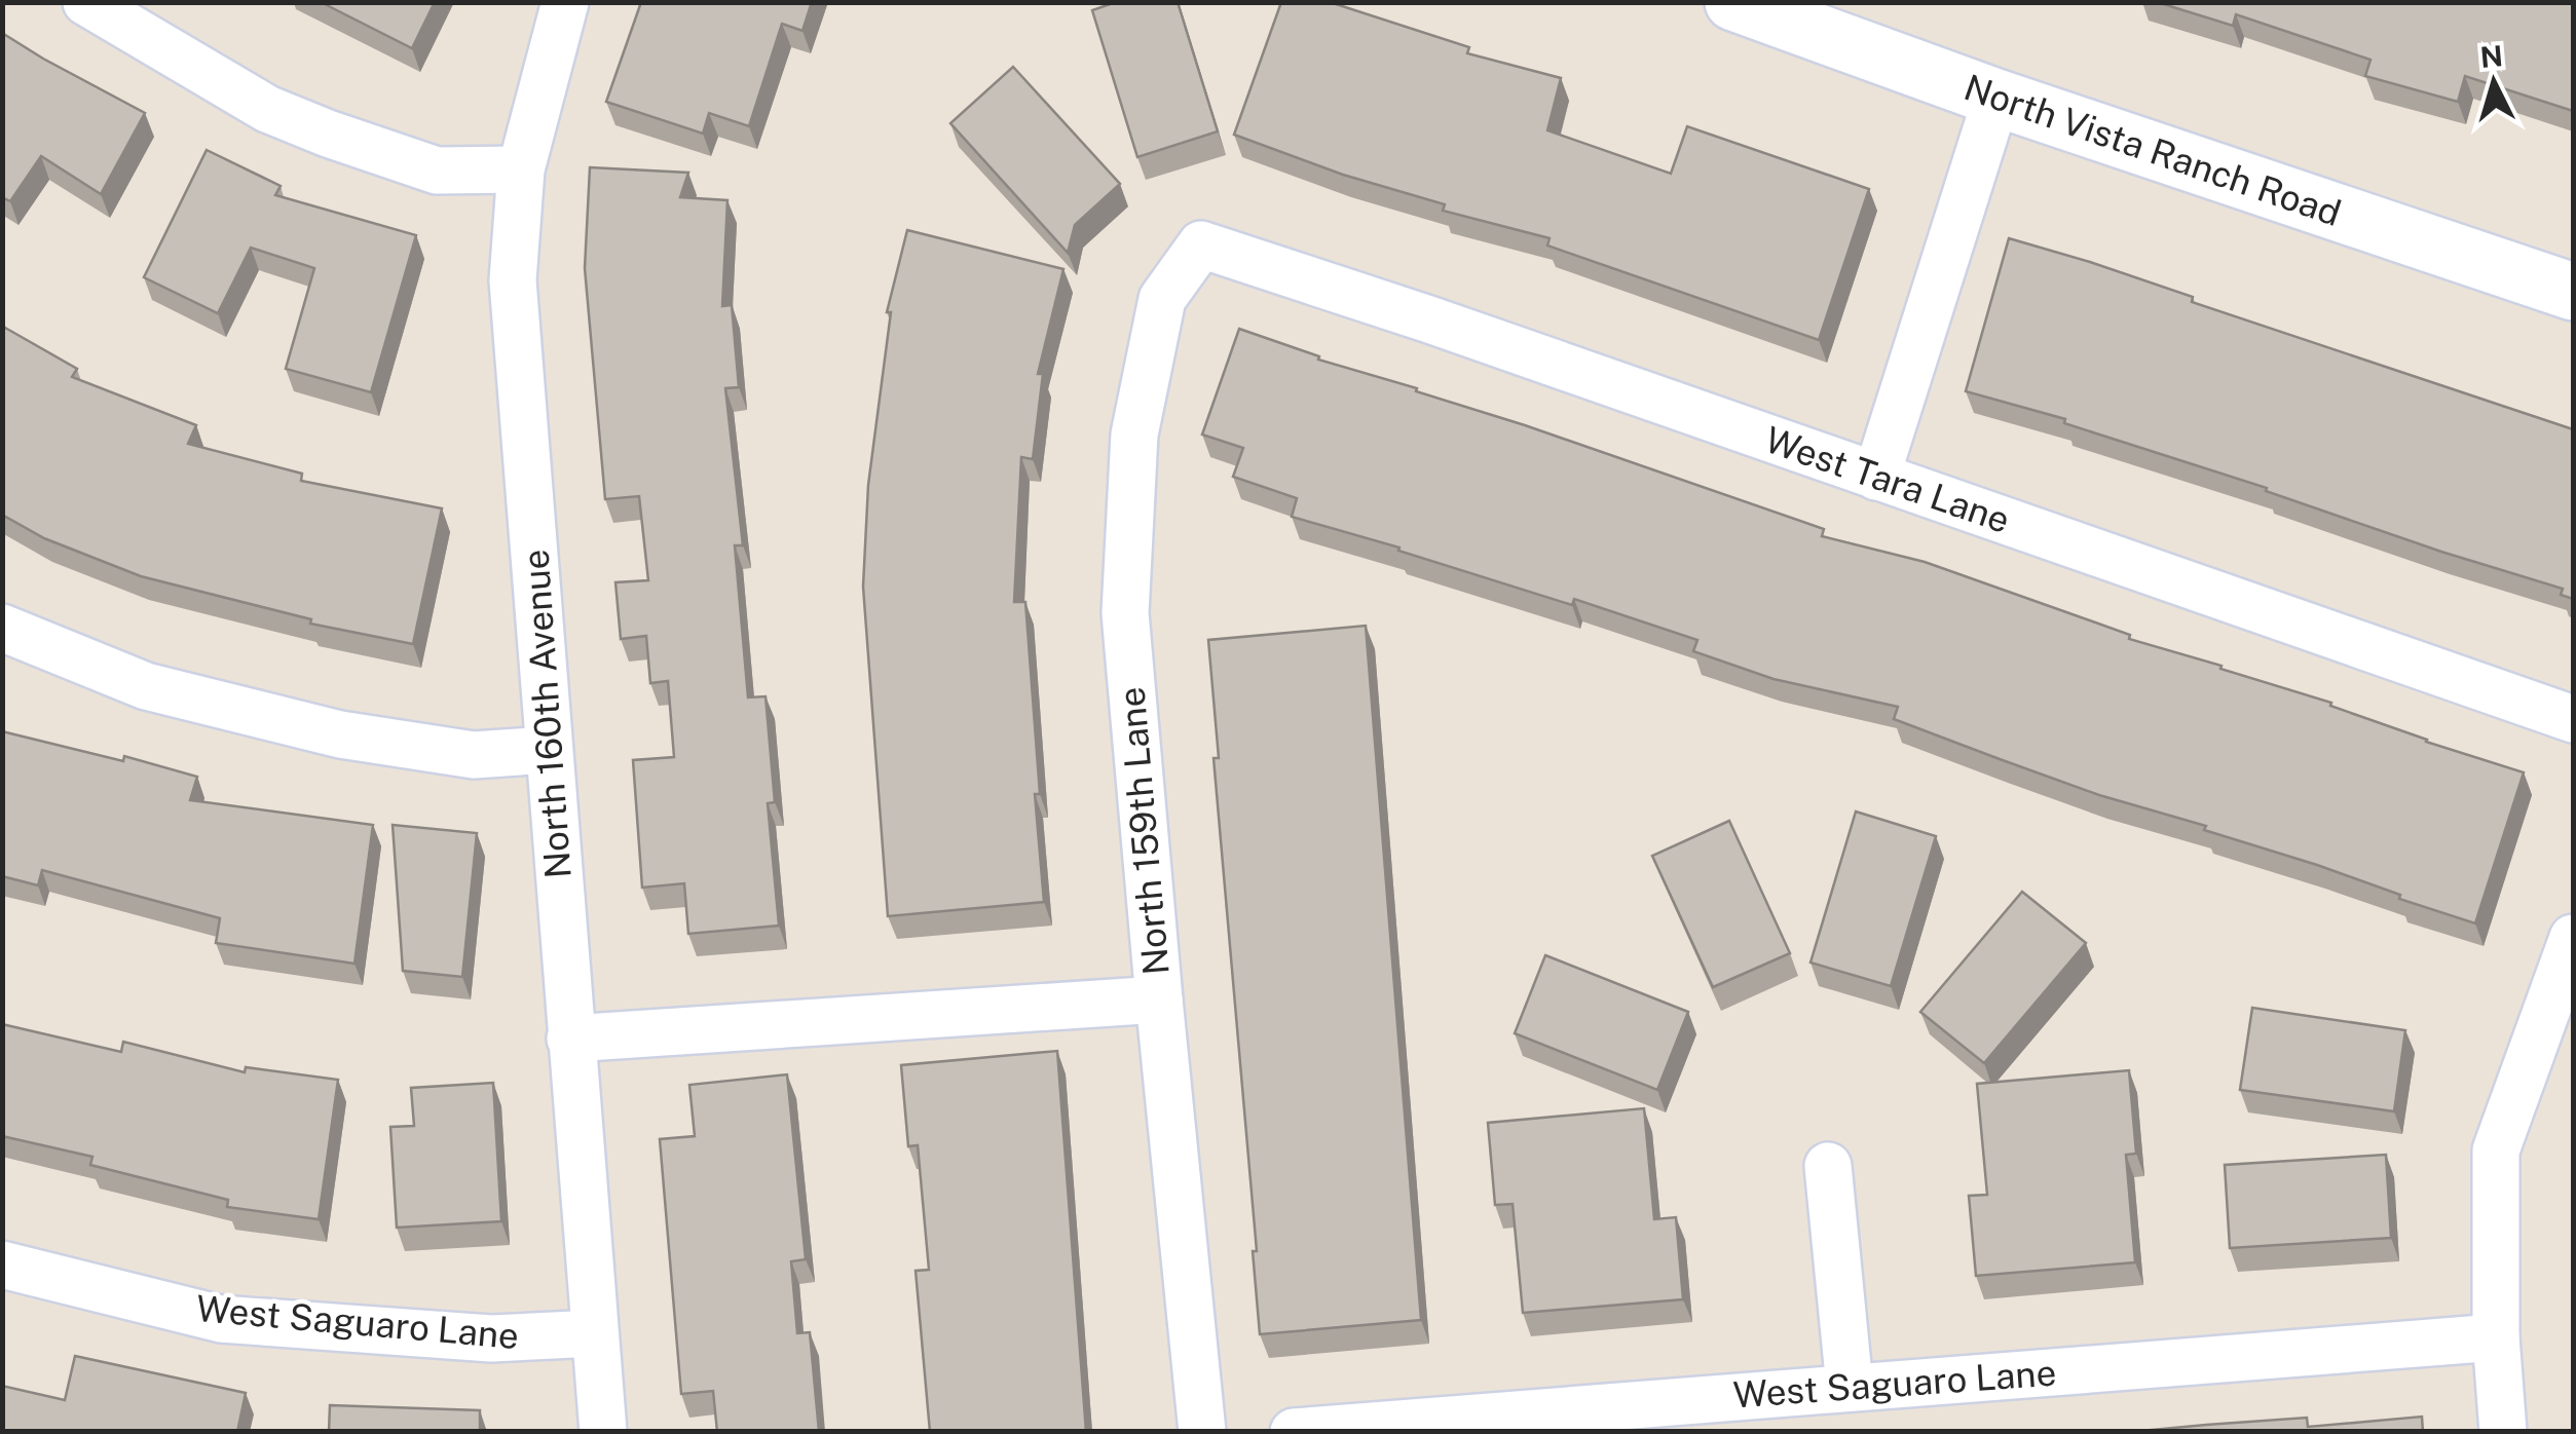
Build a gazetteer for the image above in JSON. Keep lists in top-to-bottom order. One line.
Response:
{"streets":{"street":["North Vista Ranch Road","West Tara Lane","North 160th Avenue","North 159th Lane","West Saguaro Lane"]},"crossings":[["West Tara Lane","North 159th Lane"],["North 160th Avenue","West Saguaro Lane"]],"north":"top"}
